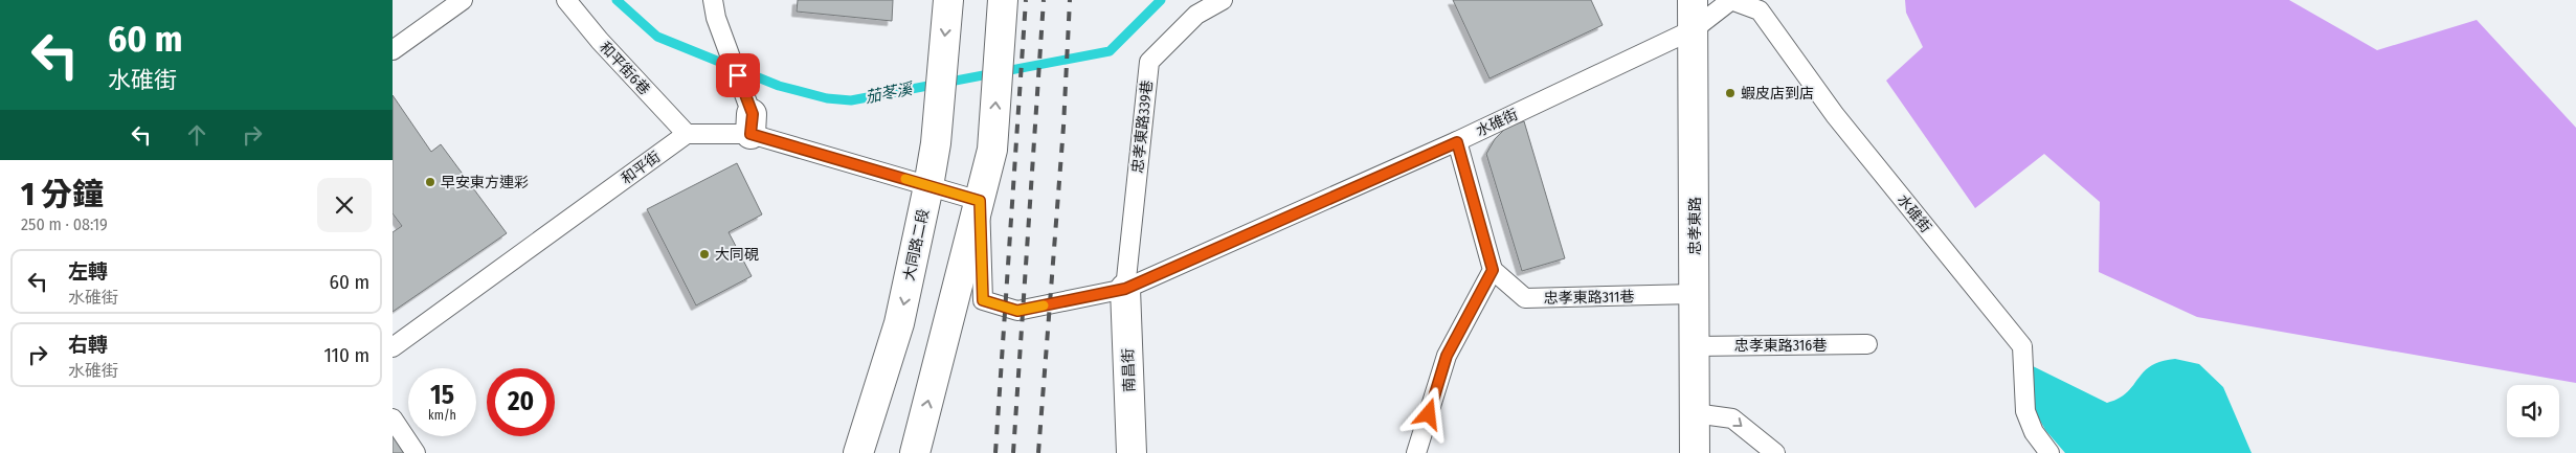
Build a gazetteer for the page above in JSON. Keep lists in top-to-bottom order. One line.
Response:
{"streets":{"main road":["忠孝東路","大同路二段","南昌街"],"lane":["和平街6巷","水碓街","忠孝東路339巷","和平街","忠孝東路311巷","忠孝東路316巷"]},"crossings":[["和平街6巷","和平街"],["水碓街","忠孝東路339巷"],["水碓街","忠孝東路"],["水碓街","南昌街"],["忠孝東路339巷","南昌街"],["忠孝東路","忠孝東路311巷"],["忠孝東路","忠孝東路316巷"]],"water":["茄苳溪"],"places":["蝦皮店到店","早安東方連彩","大同硯"],"page":{"turn":["60 m","水碓街"],"heading":["1 分鐘","250 m · 08:19"],"list":[{"name":"左轉","note":"水碓街","value":"60 m"},{"name":"右轉","note":"水碓街","value":"110 m"}],"speed":"15 km/h","limit":"20"}}
